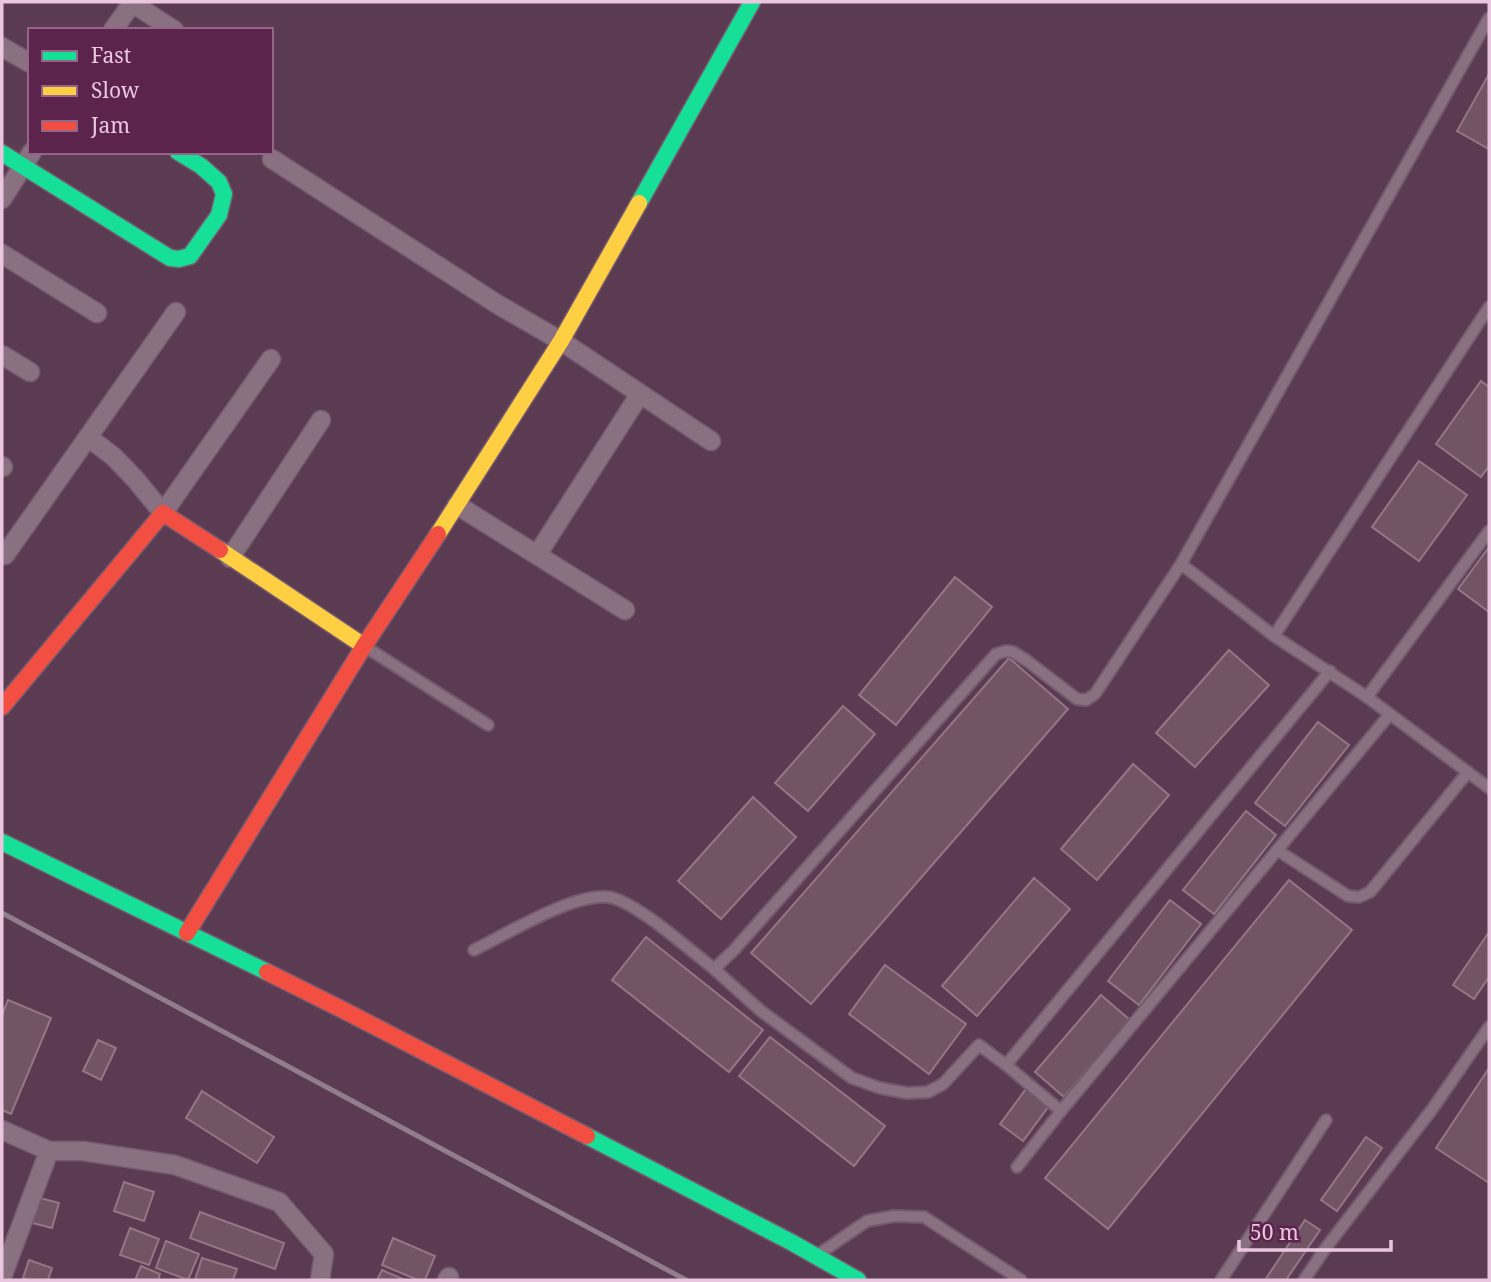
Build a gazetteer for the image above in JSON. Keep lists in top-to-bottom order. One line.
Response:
{"legend":["Fast","Slow","Jam"],"scale_bar":"50 m"}
